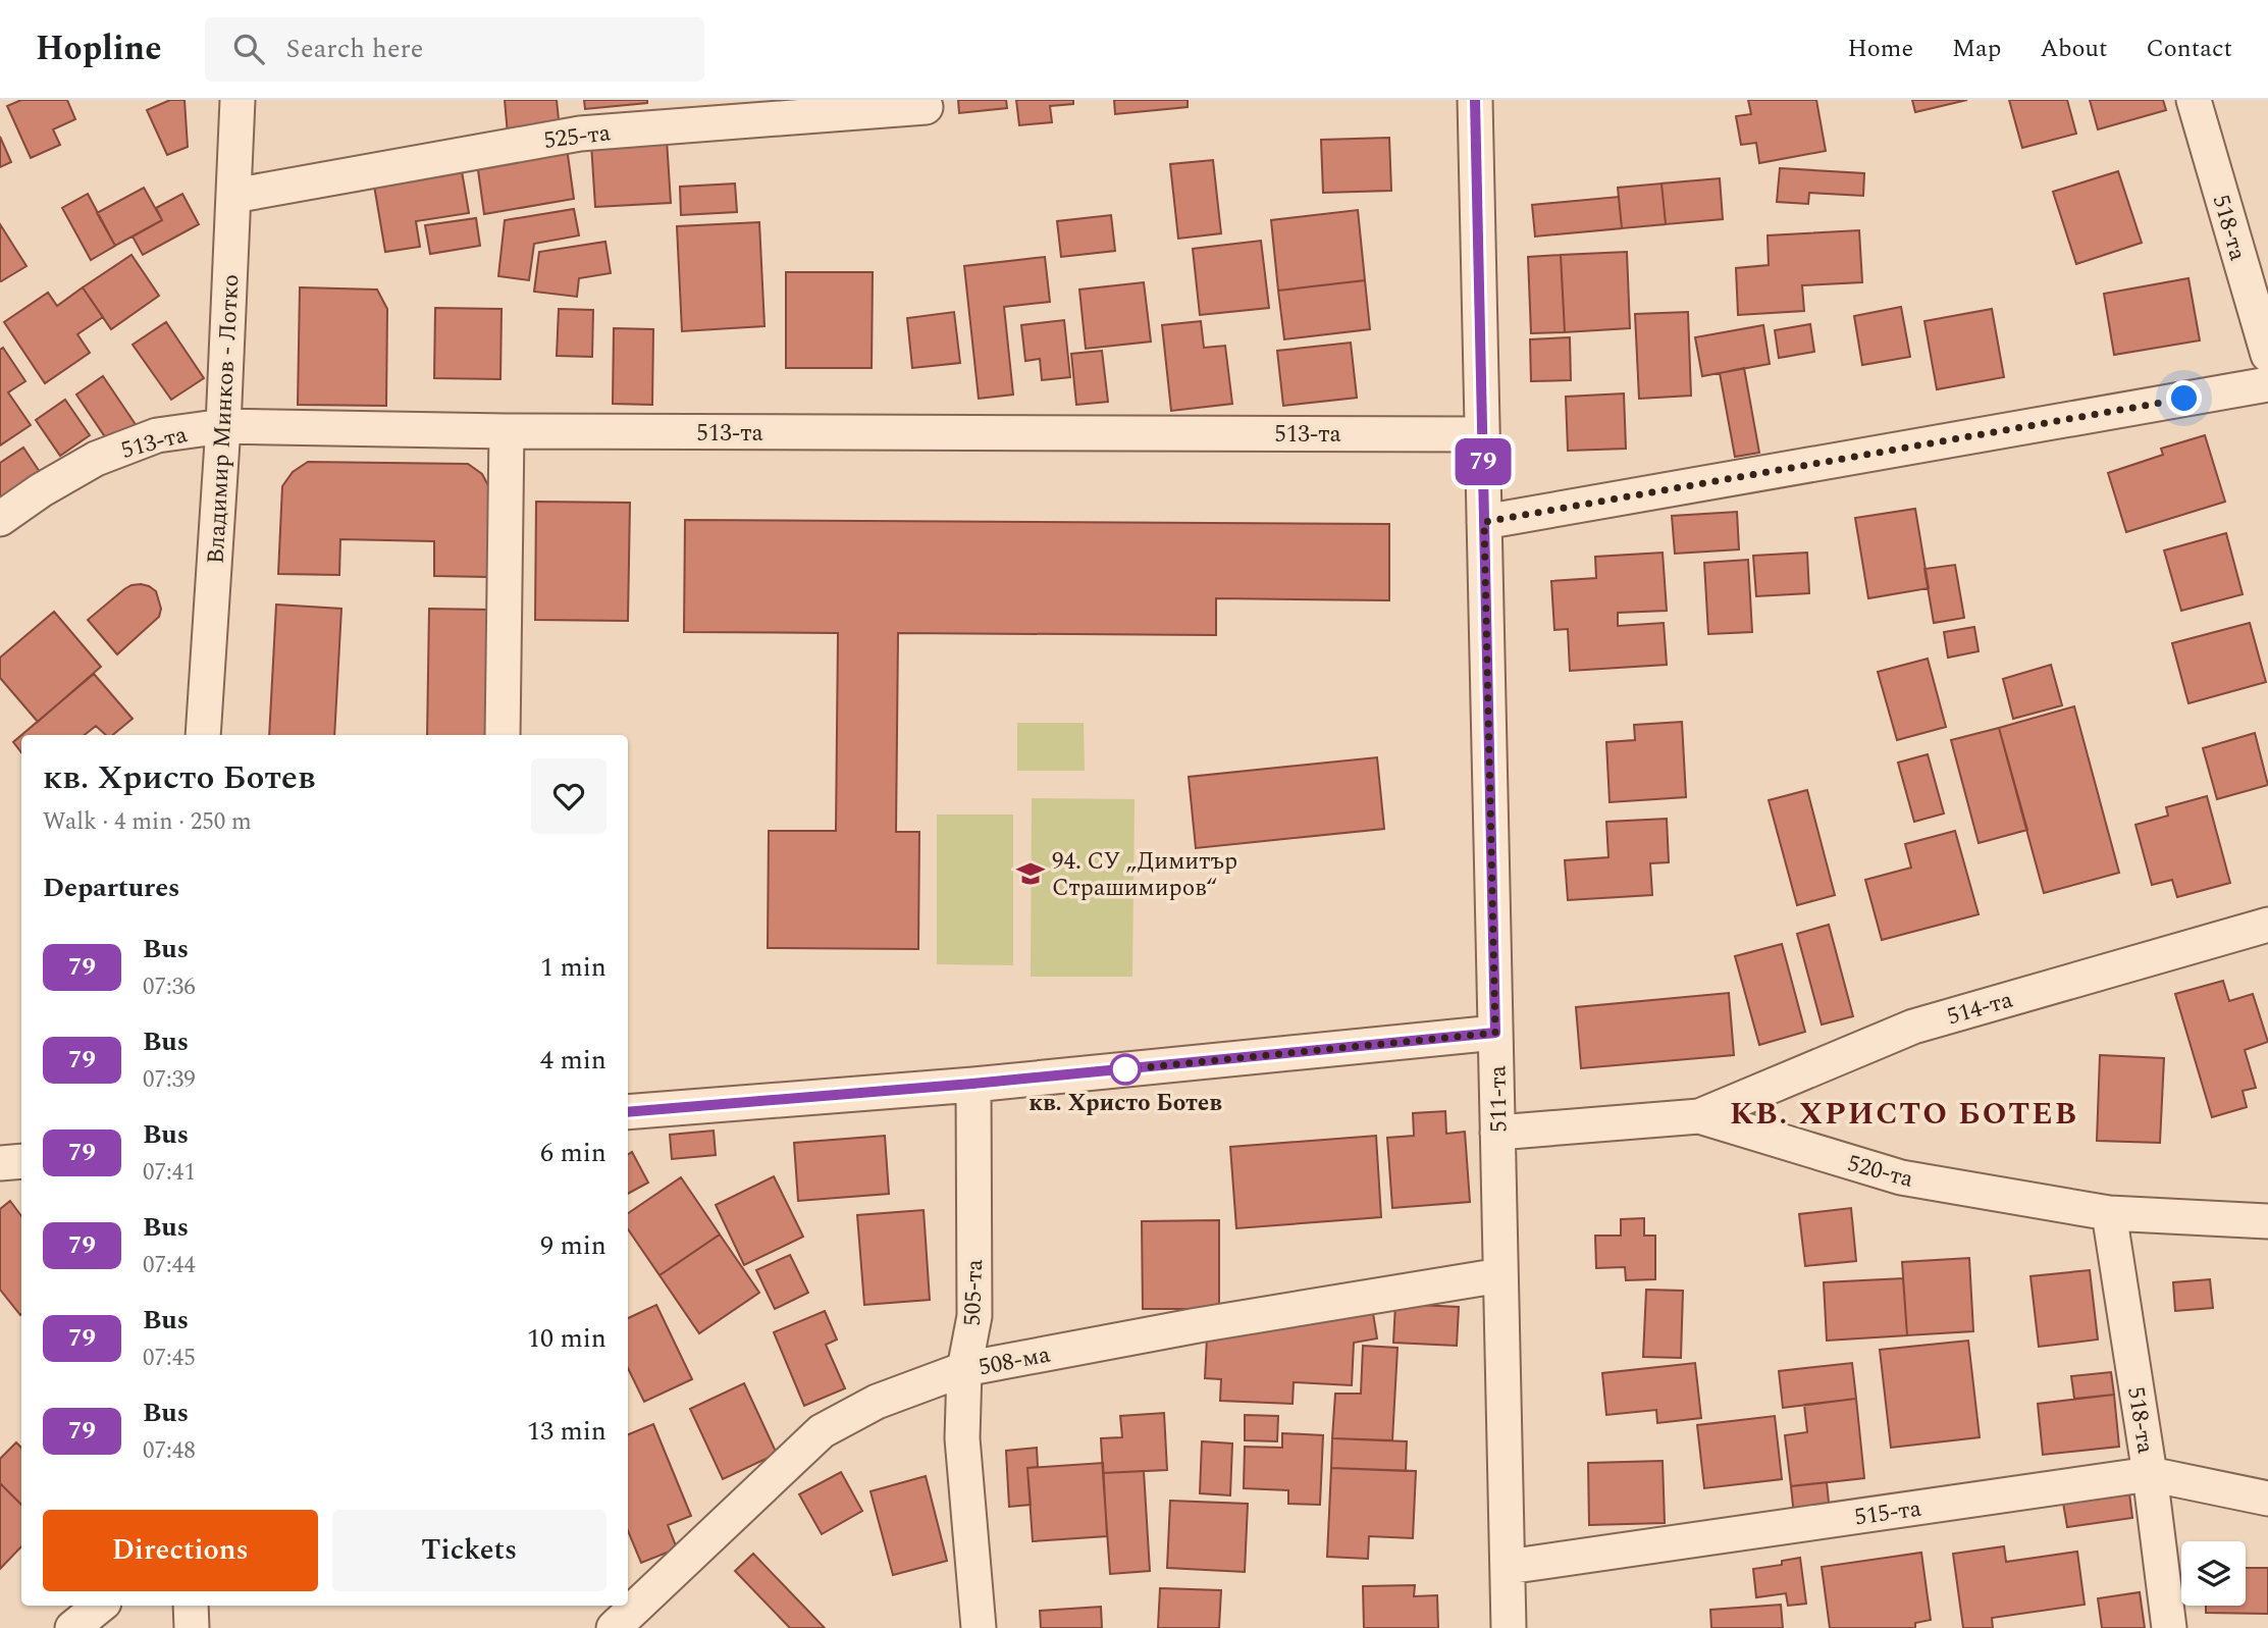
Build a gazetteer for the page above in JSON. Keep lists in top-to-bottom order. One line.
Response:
{"streets":{"street":["525-та","518-та","Владимир Минков - Лотко","513-та","514-та","511-та","520-та","505-та","508-ма","515-та"]},"crossings":[["525-та","Владимир Минков - Лотко"],["518-та","520-та"],["518-та","515-та"],["Владимир Минков - Лотко","513-та"],["513-та","511-та"],["514-та","520-та"],["511-та","520-та"],["511-та","508-ма"],["511-та","515-та"],["505-та","508-ма"]],"districts":["КВ. ХРИСТО БОТЕВ"],"places":{"school or university":["94. СУ „Димитър Страшимиров“"],"other":["кв. Христо Ботев"]},"lines":["bus line 79"],"page":{"header":"Hopline","search":"Search here","nav":["Home","Map","About","Contact"],"on_map":"79","heading":[["кв. Христо Ботев","Walk · 4 min · 250 m"],"Departures"],"list":[{"mark":"79","name":"Bus","note":"07:36","value":"1 min"},{"mark":"79","name":"Bus","note":"07:39","value":"4 min"},{"mark":"79","name":"Bus","note":"07:41","value":"6 min"},{"mark":"79","name":"Bus","note":"07:44","value":"9 min"},{"mark":"79","name":"Bus","note":"07:45","value":"10 min"},{"mark":"79","name":"Bus","note":"07:48","value":"13 min"}],"buttons":["Directions","Tickets"]}}
